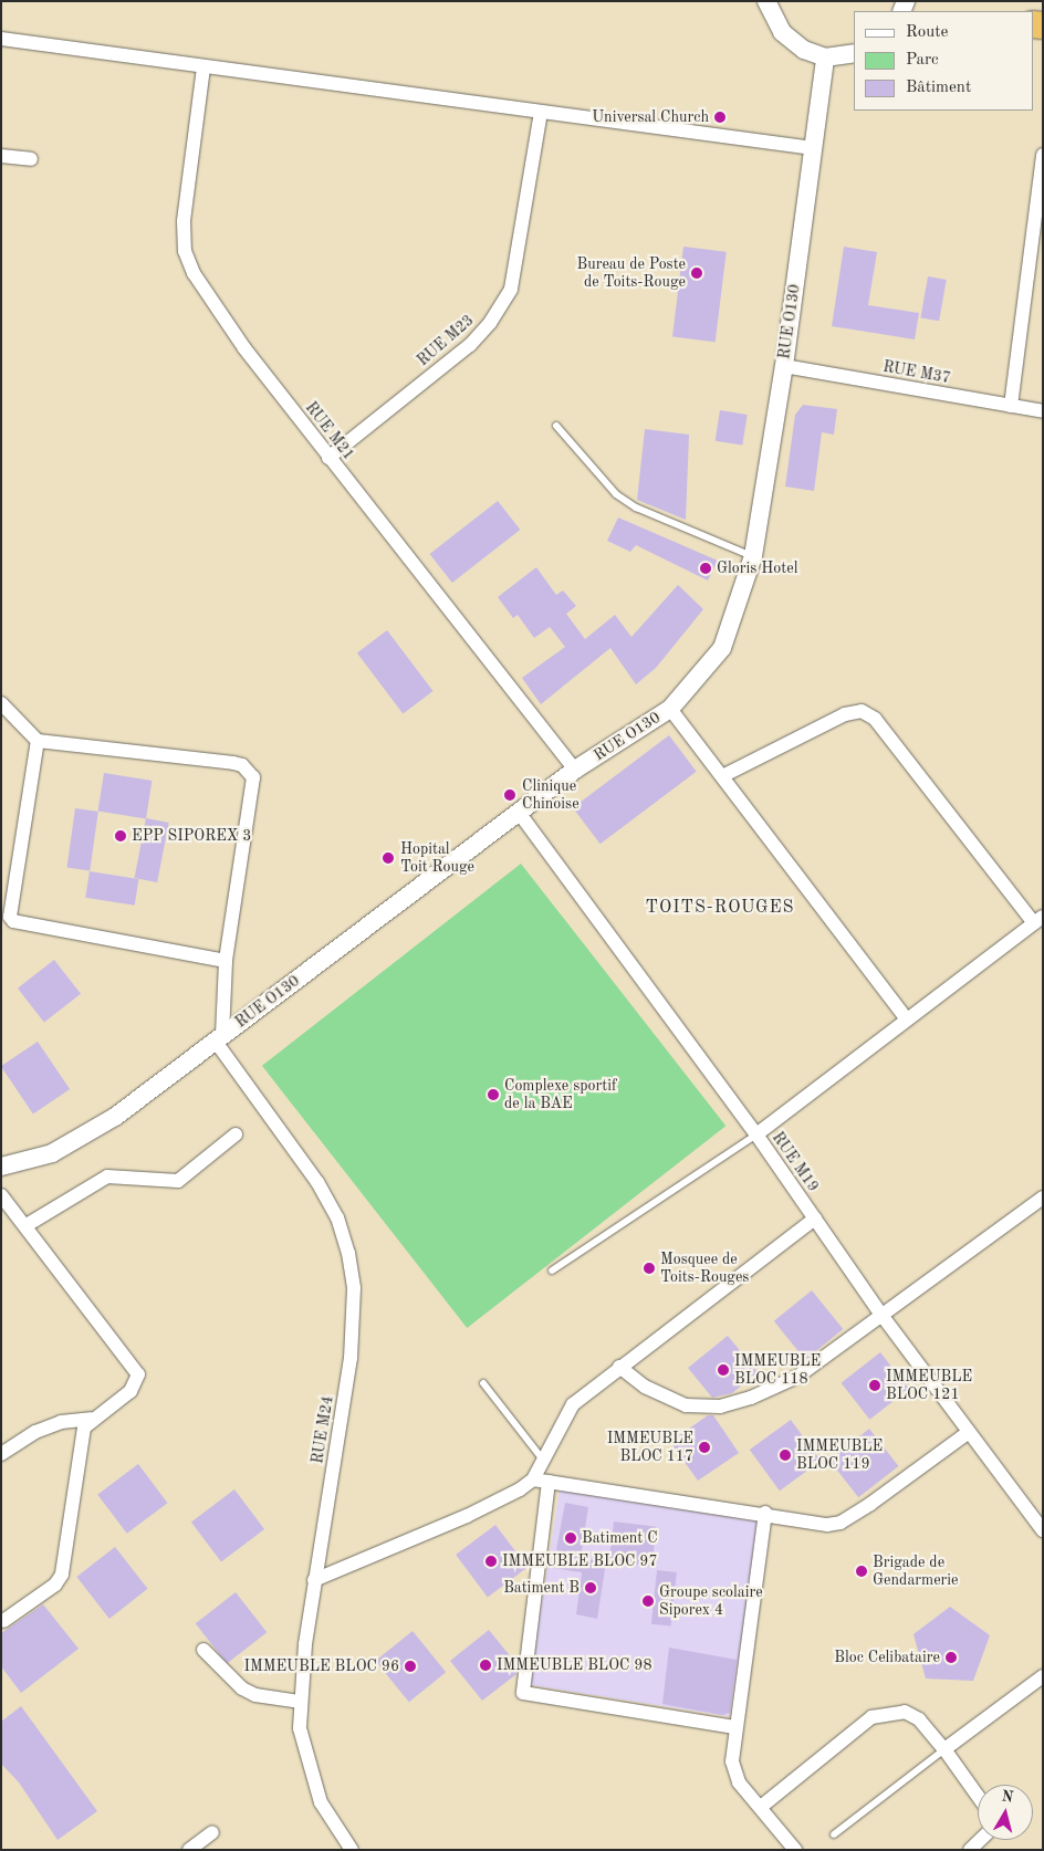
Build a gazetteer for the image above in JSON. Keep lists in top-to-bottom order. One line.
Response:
{"streets":{"street":["RUE O130","RUE M23","RUE M37","RUE M21","RUE M19","RUE M24"]},"crossings":[["RUE O130","RUE M37"],["RUE O130","RUE M21"],["RUE O130","RUE M19"],["RUE O130","RUE M24"],["RUE M23","RUE M21"]],"districts":["TOITS-ROUGES"],"places":["Universal Church","Bureau de Poste de Toits-Rouge","Gloris Hotel","Clinique Chinoise","EPP SIPOREX 3","Hopital Toit Rouge","Complexe sportif de la BAE","Mosquee de Toits-Rouges","IMMEUBLE BLOC 118","IMMEUBLE BLOC 121","IMMEUBLE BLOC 117","IMMEUBLE BLOC 119","Batiment C","IMMEUBLE BLOC 97","Brigade de Gendarmerie","Batiment B","Groupe scolaire Siporex 4","Bloc Celibataire","IMMEUBLE BLOC 98","IMMEUBLE BLOC 96"],"legend":["Route","Parc","Bâtiment"],"north":"top"}
